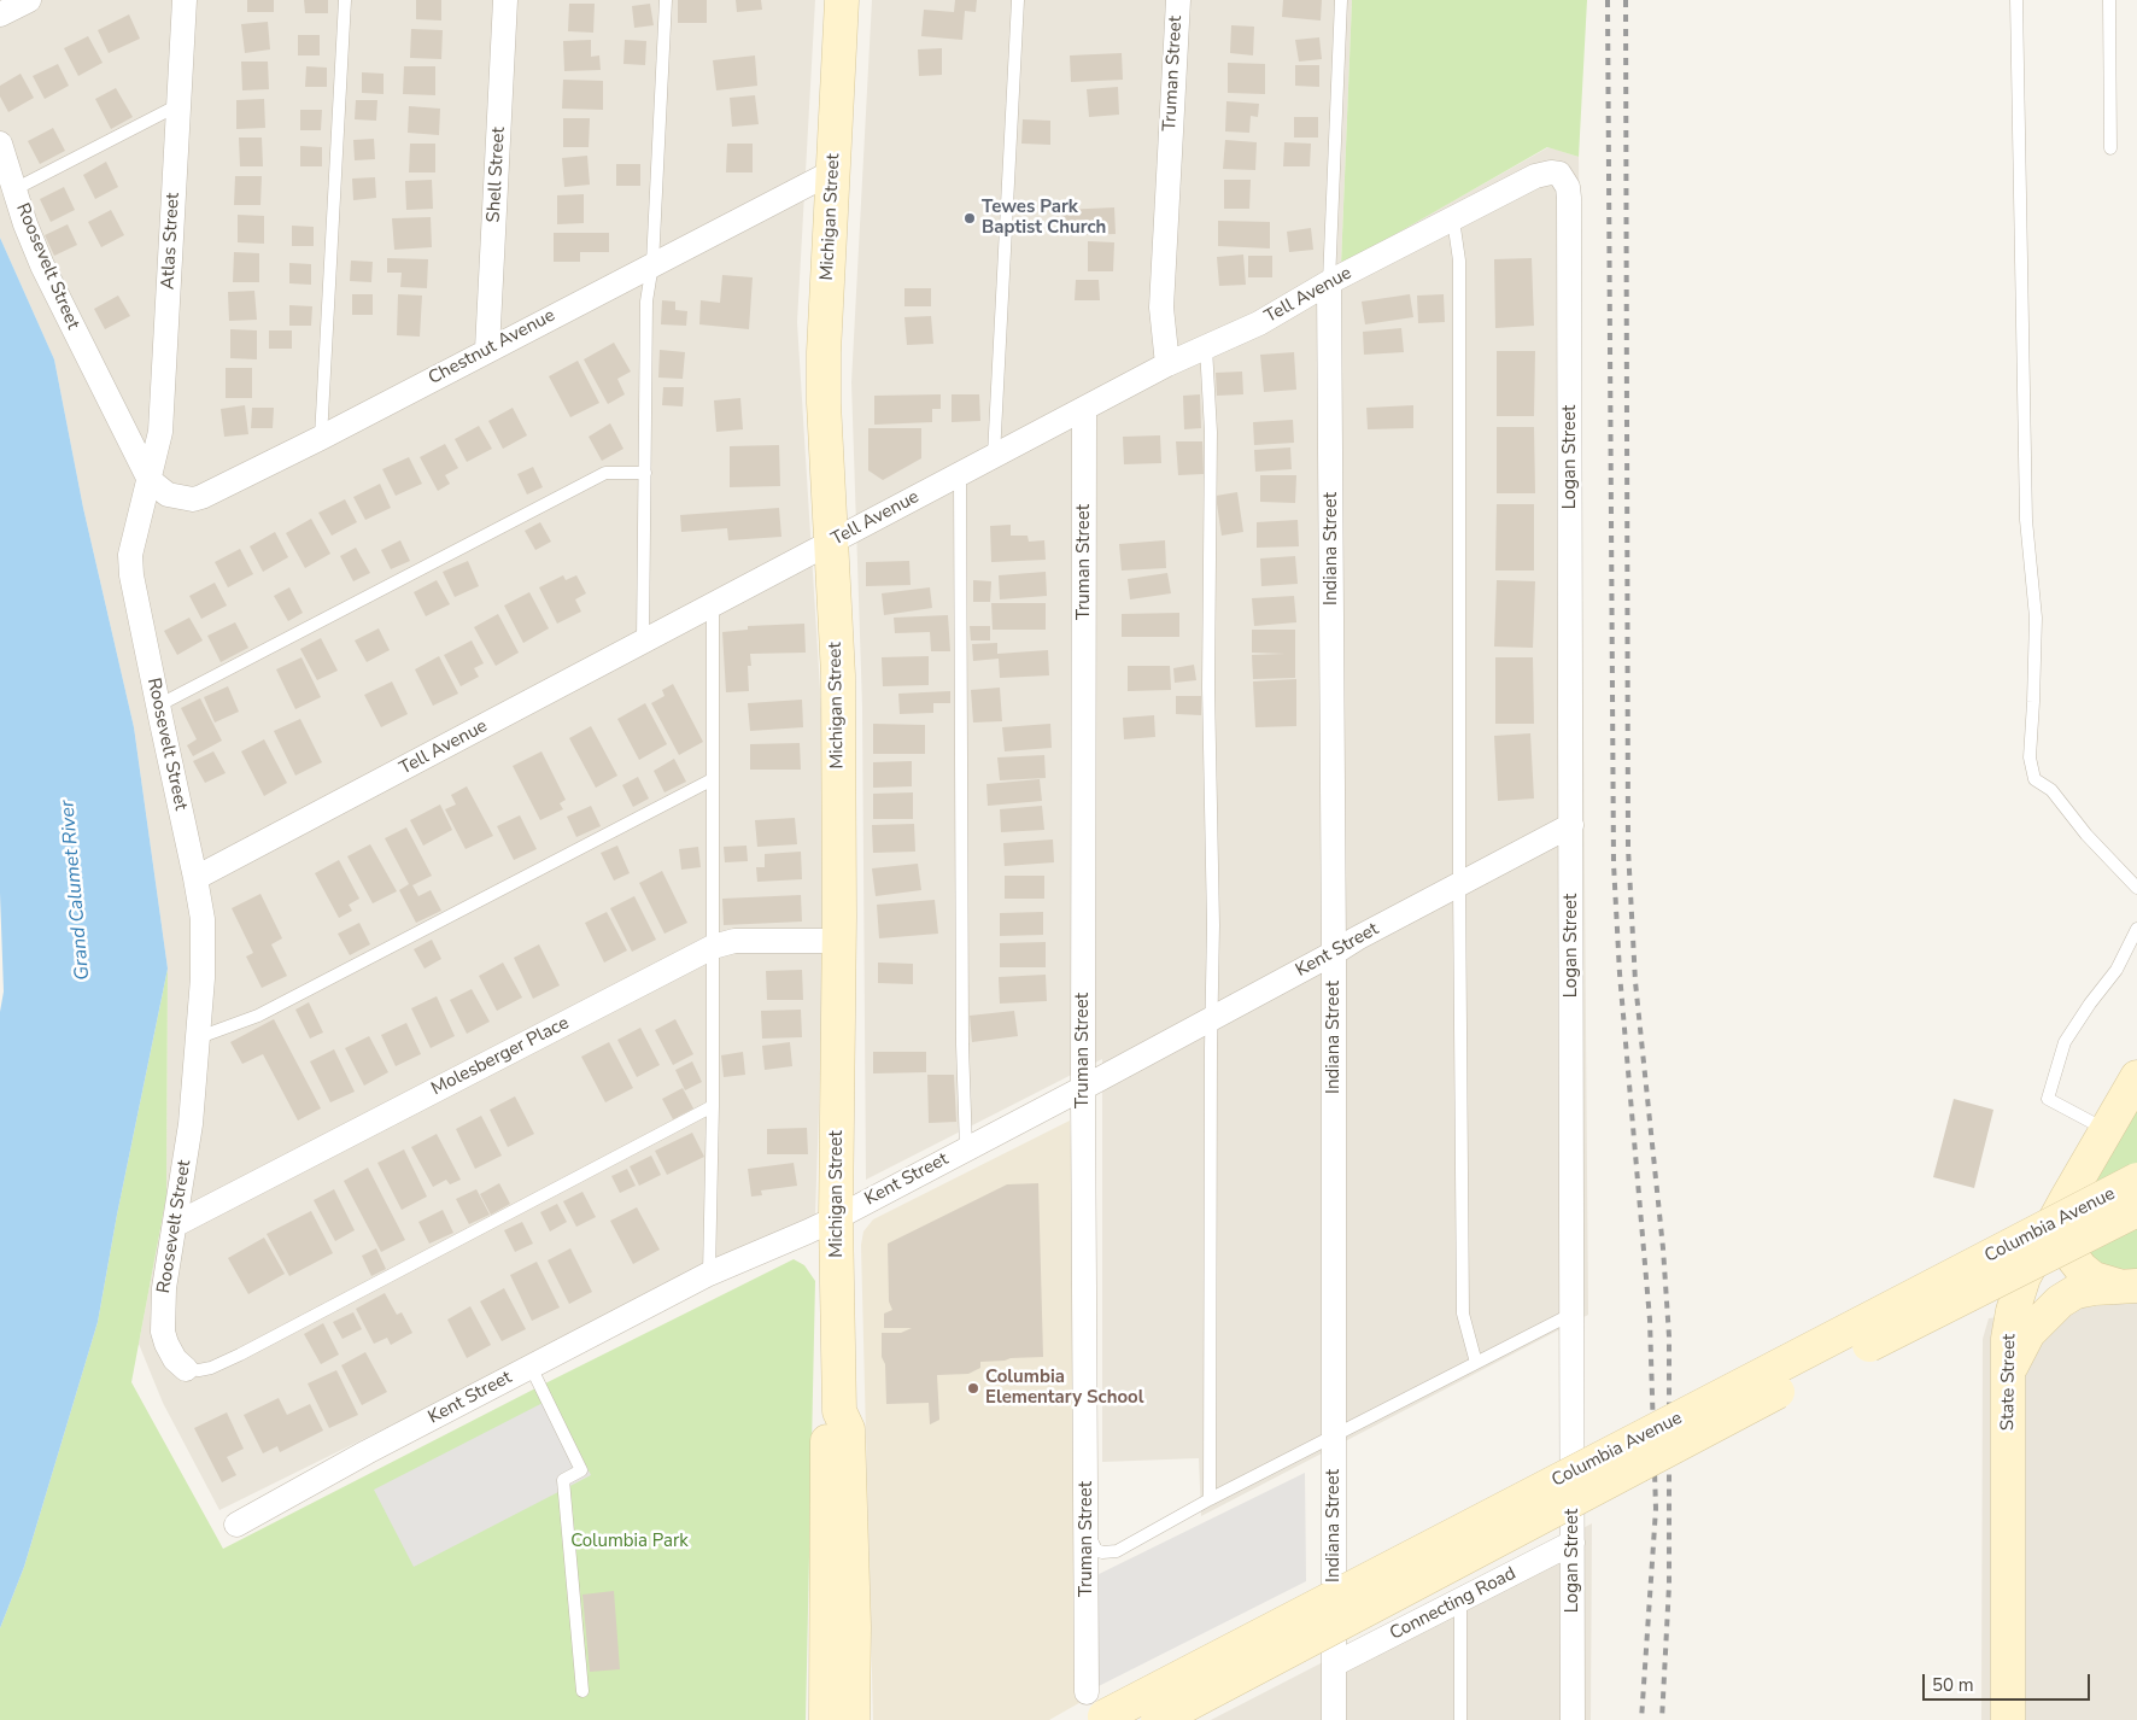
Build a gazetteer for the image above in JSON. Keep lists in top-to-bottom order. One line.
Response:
{"streets":{"street":["Truman Street","Shell Street","Michigan Street","Atlas Street","Roosevelt Street","Tell Avenue","Chestnut Avenue","Logan Street","Indiana Street","Kent Street","Molesberger Place","Columbia Avenue","State Street","Connecting Road"]},"crossings":[["Truman Street","Tell Avenue"],["Truman Street","Kent Street"],["Truman Street","Columbia Avenue"],["Shell Street","Chestnut Avenue"],["Michigan Street","Tell Avenue"],["Michigan Street","Chestnut Avenue"],["Michigan Street","Kent Street"],["Michigan Street","Molesberger Place"],["Atlas Street","Roosevelt Street"],["Atlas Street","Chestnut Avenue"],["Roosevelt Street","Tell Avenue"],["Roosevelt Street","Chestnut Avenue"],["Roosevelt Street","Molesberger Place"],["Tell Avenue","Logan Street"],["Tell Avenue","Indiana Street"],["Logan Street","Kent Street"],["Logan Street","Connecting Road"],["Indiana Street","Kent Street"],["Indiana Street","Connecting Road"]],"water":["Grand Calumet River"],"parks":["Columbia Park"],"places":["Tewes Park Baptist Church","Columbia Elementary School"],"scale_bar":"50 m"}
